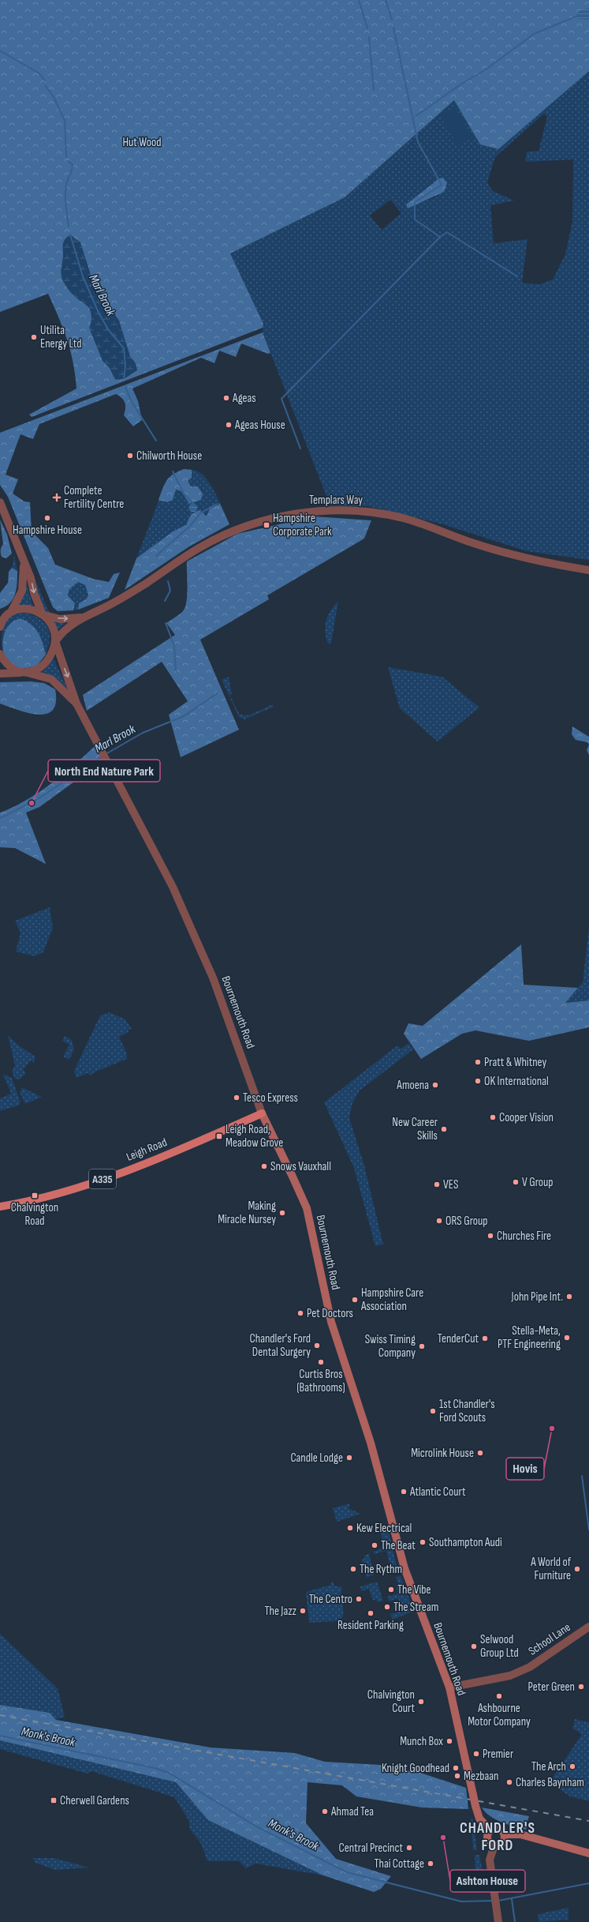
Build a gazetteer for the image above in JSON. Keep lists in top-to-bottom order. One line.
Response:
{"streets":{"main road":["Bournemouth Road","Leigh Road","A335"],"street":["Templars Way","School Lane"]},"crossings":[["Templars Way","Bournemouth Road"],["Bournemouth Road","Leigh Road"],["Bournemouth Road","School Lane"]],"districts":["CHANDLER'S FORD"],"water":["Marl Brook","Monk's Brook"],"parks":["Hut Wood"],"places":{"other":["Utilita Energy Ltd","Ageas","Ageas House","Chilworth House","Hampshire House","North End Nature Park","Pratt & Whitney","OK International","Amoena","Tesco Express","Cooper Vision","New Career Skills","Snows Vauxhall","V Group","VES","Making Miracle Nursey","ORS Group","Churches Fire","John Pipe Int.","Hampshire Care Association","Pet Doctors","Stella-Meta, PTF Engineering","TenderCut","Chandler's Ford Dental Surgery","Swiss Timing Company","Curtis Bros (Bathrooms)","1st Chandler's Ford Scouts","Hovis","Microlink House","Candle Lodge","Atlantic Court","Kew Electrical","Southampton Audi","The Beat","The Rythm","A World of Furniture","The Vibe","The Centro","The Stream","The Jazz","Resident Parking","Selwood Group Ltd","Peter Green","Ashbourne Motor Company","Chalvington Court","Munch Box","Premier","The Arch","Knight Goodhead","Mezbaan","Charles Baynham","Ahmad Tea","Ashton House","Central Precinct","Thai Cottage"],"health":["Complete Fertility Centre"],"transit":["Hampshire Corporate Park","Leigh Road, Meadow Grove","Chalvington Road","Cherwell Gardens"]}}
